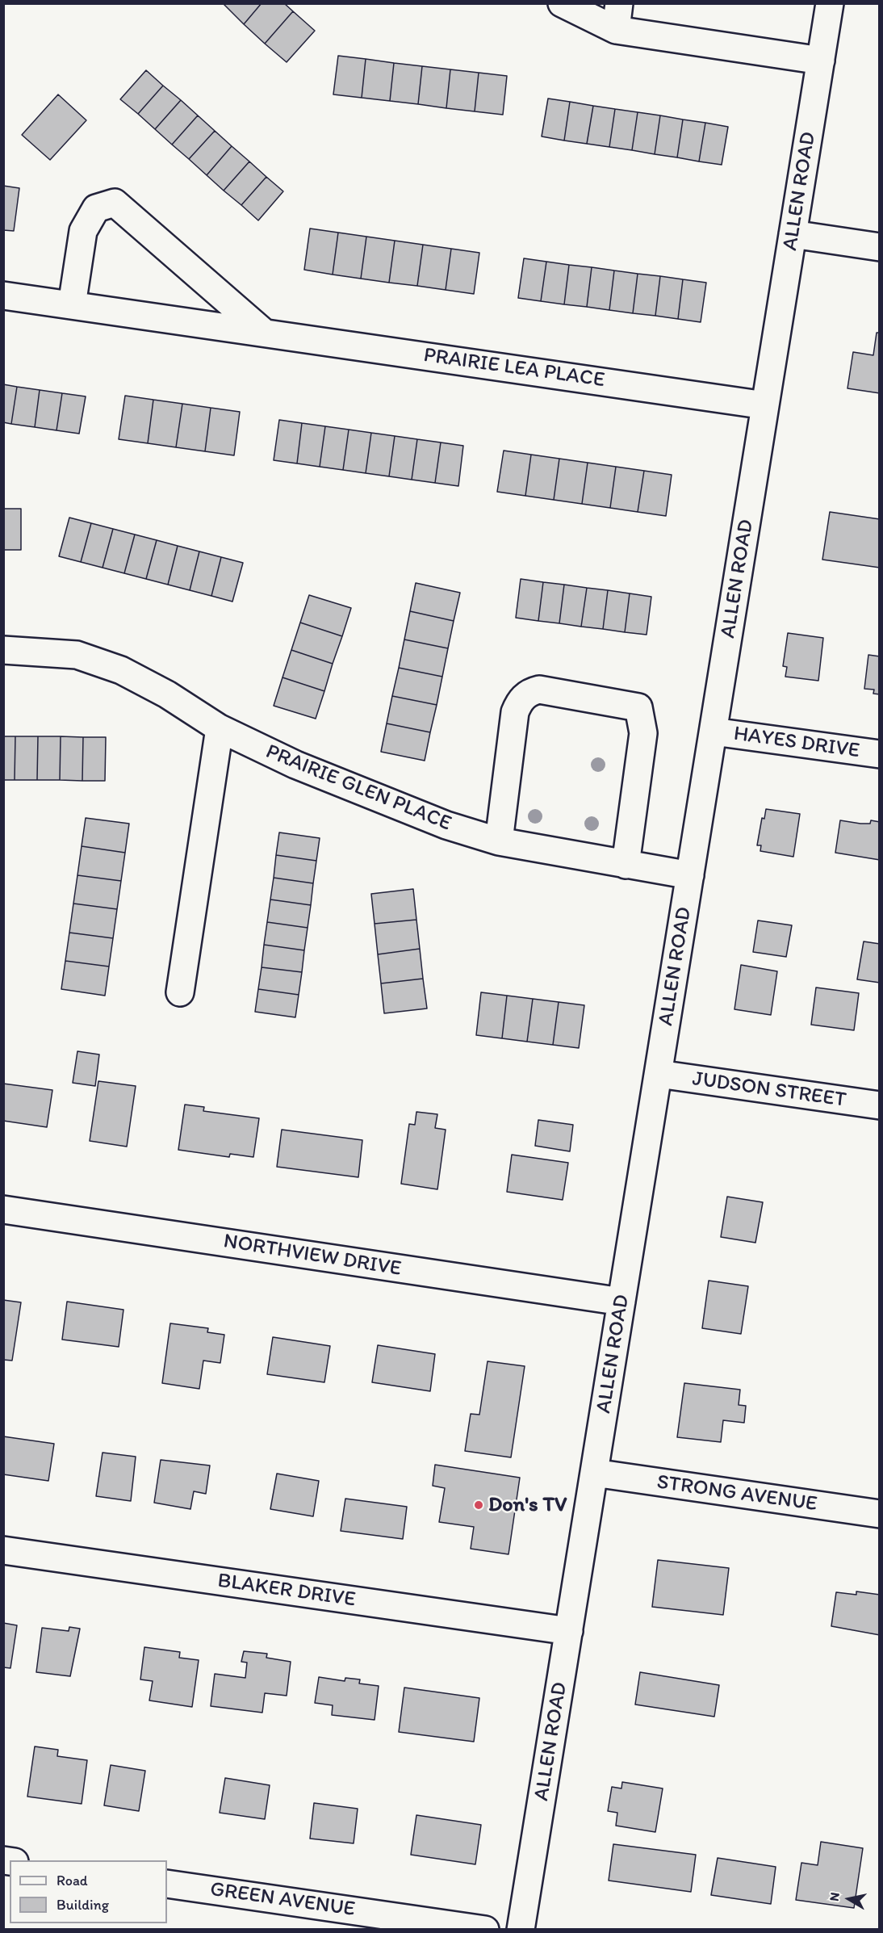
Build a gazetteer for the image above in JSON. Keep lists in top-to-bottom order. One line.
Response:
{"streets":{"street":["ALLEN ROAD","PRAIRIE LEA PLACE","HAYES DRIVE","PRAIRIE GLEN PLACE","JUDSON STREET","NORTHVIEW DRIVE","STRONG AVENUE","BLAKER DRIVE","GREEN AVENUE"]},"crossings":[["ALLEN ROAD","PRAIRIE LEA PLACE"],["ALLEN ROAD","HAYES DRIVE"],["ALLEN ROAD","PRAIRIE GLEN PLACE"],["ALLEN ROAD","JUDSON STREET"],["ALLEN ROAD","NORTHVIEW DRIVE"],["ALLEN ROAD","STRONG AVENUE"],["ALLEN ROAD","BLAKER DRIVE"]],"places":["Don's TV"],"legend":["Road","Building"],"north":"left"}
